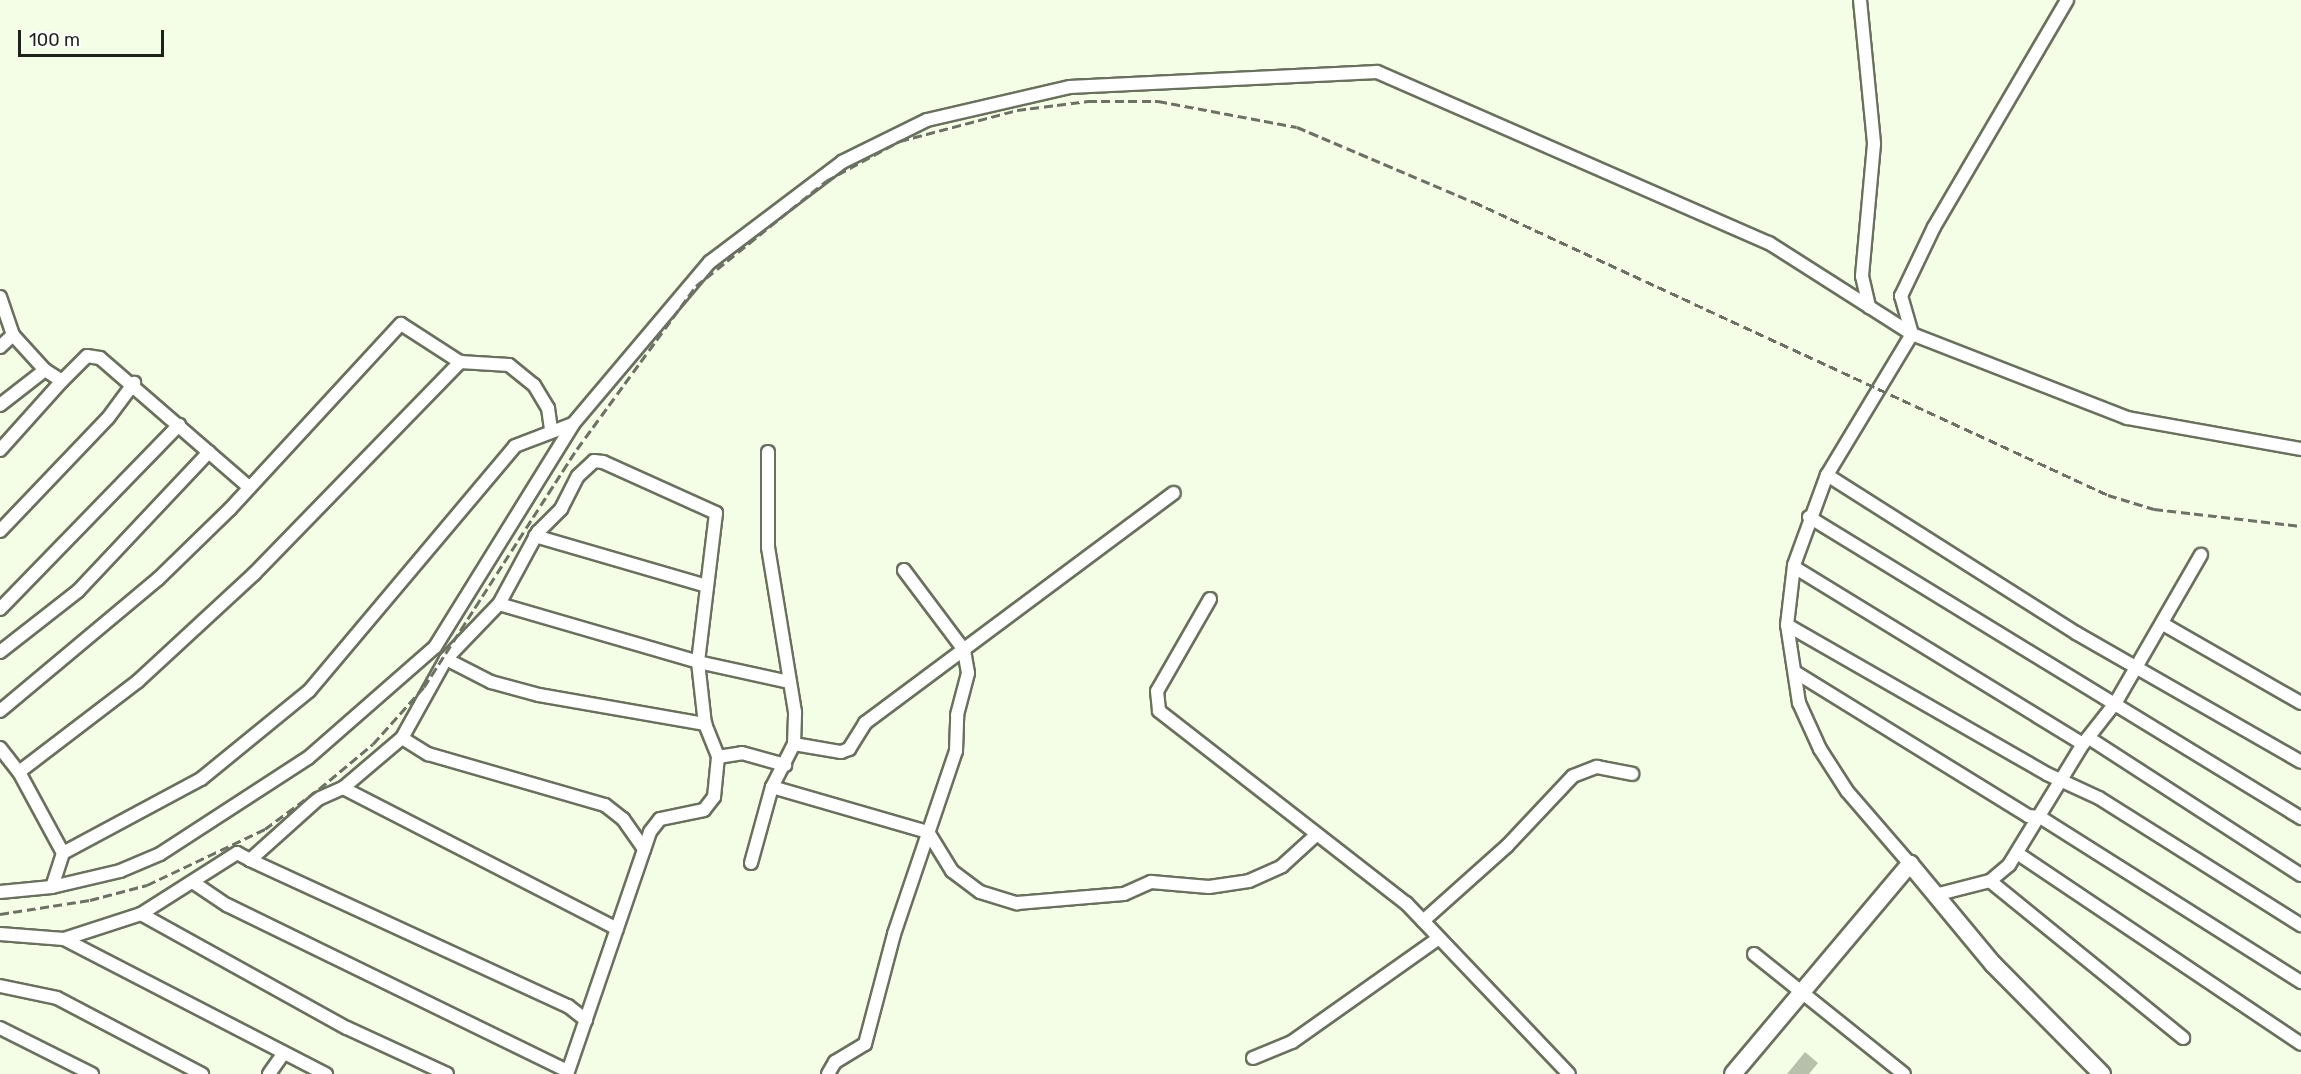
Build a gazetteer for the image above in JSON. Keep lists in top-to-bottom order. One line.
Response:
{"scale_bar":"100 m"}
